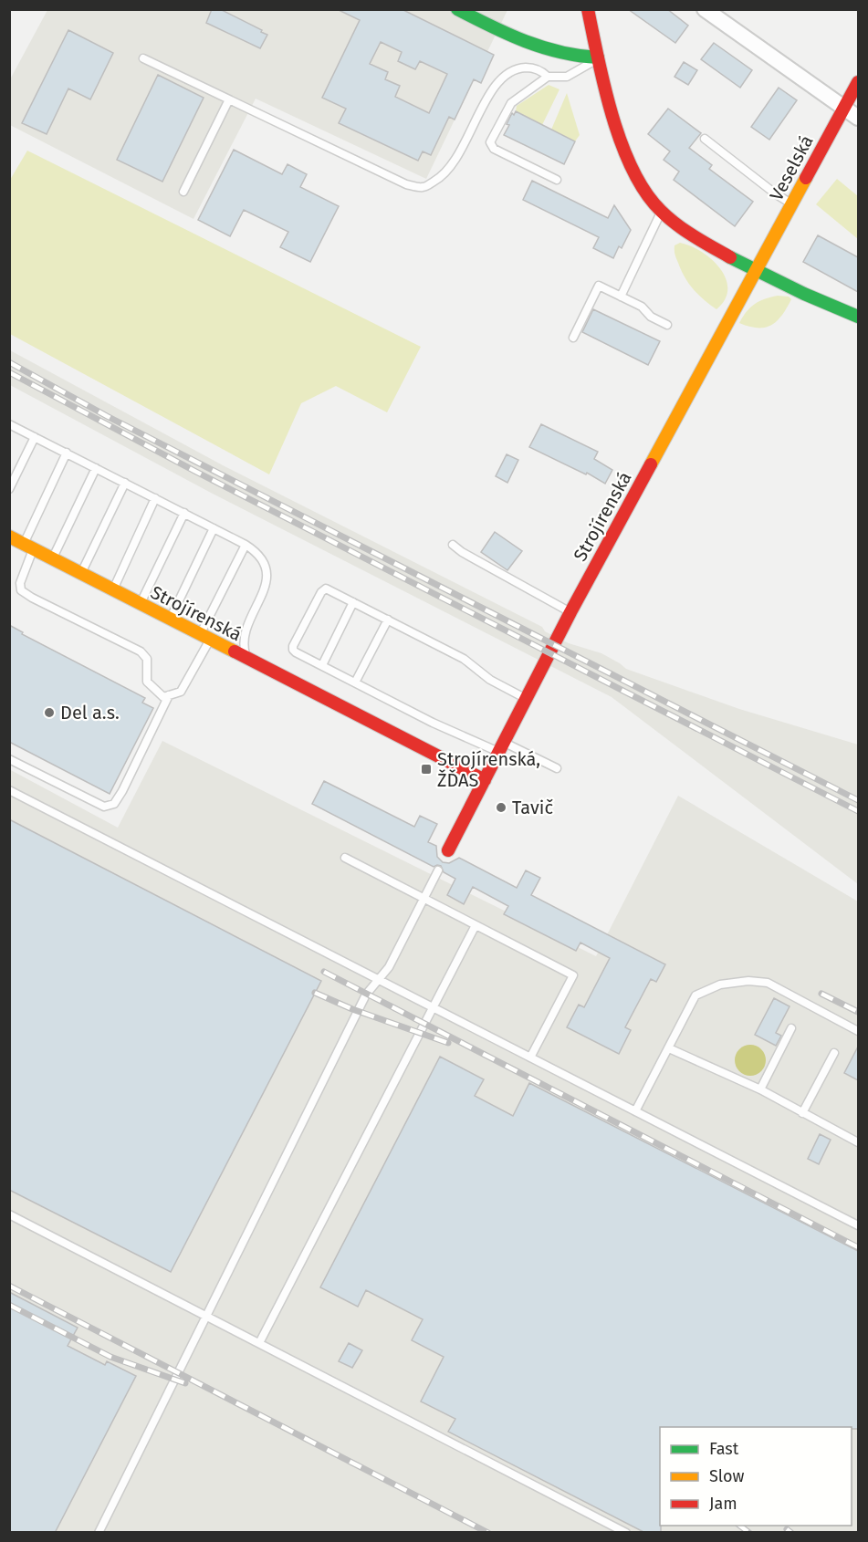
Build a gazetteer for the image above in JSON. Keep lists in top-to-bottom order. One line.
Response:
{"streets":{"street":["Veselská","Strojírenská"]},"crossings":[["Veselská","Strojírenská"]],"places":{"other":["Del a.s.","Tavič"],"transit":["Strojírenská, ŽĎAS"]},"legend":["Fast","Slow","Jam"]}
